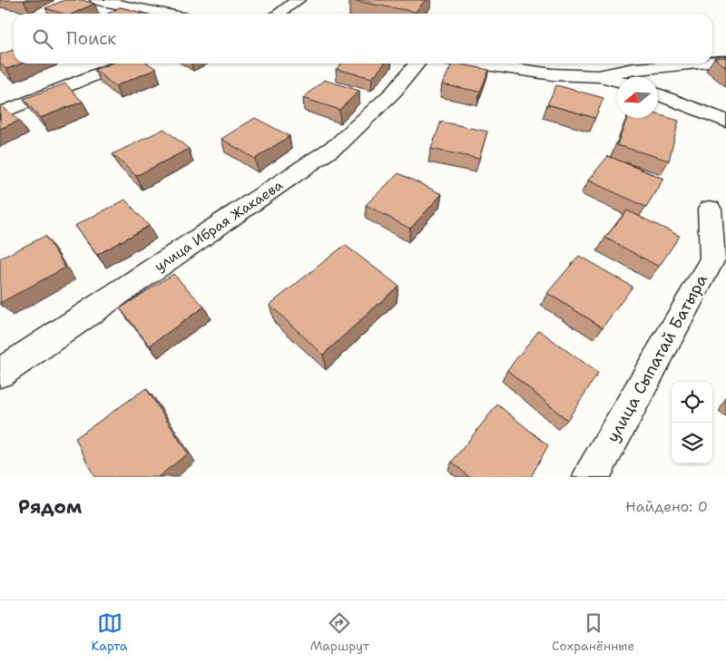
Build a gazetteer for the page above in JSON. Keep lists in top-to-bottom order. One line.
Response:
{"streets":{"street":["улица Ибрая Жакаева","улица Сыпатай Батыра"]},"north":"left","page":{"search":"Поиск","heading":["Рядом","Найдено: 0"],"nav":["Карта","Маршрут","Сохранённые"]}}
